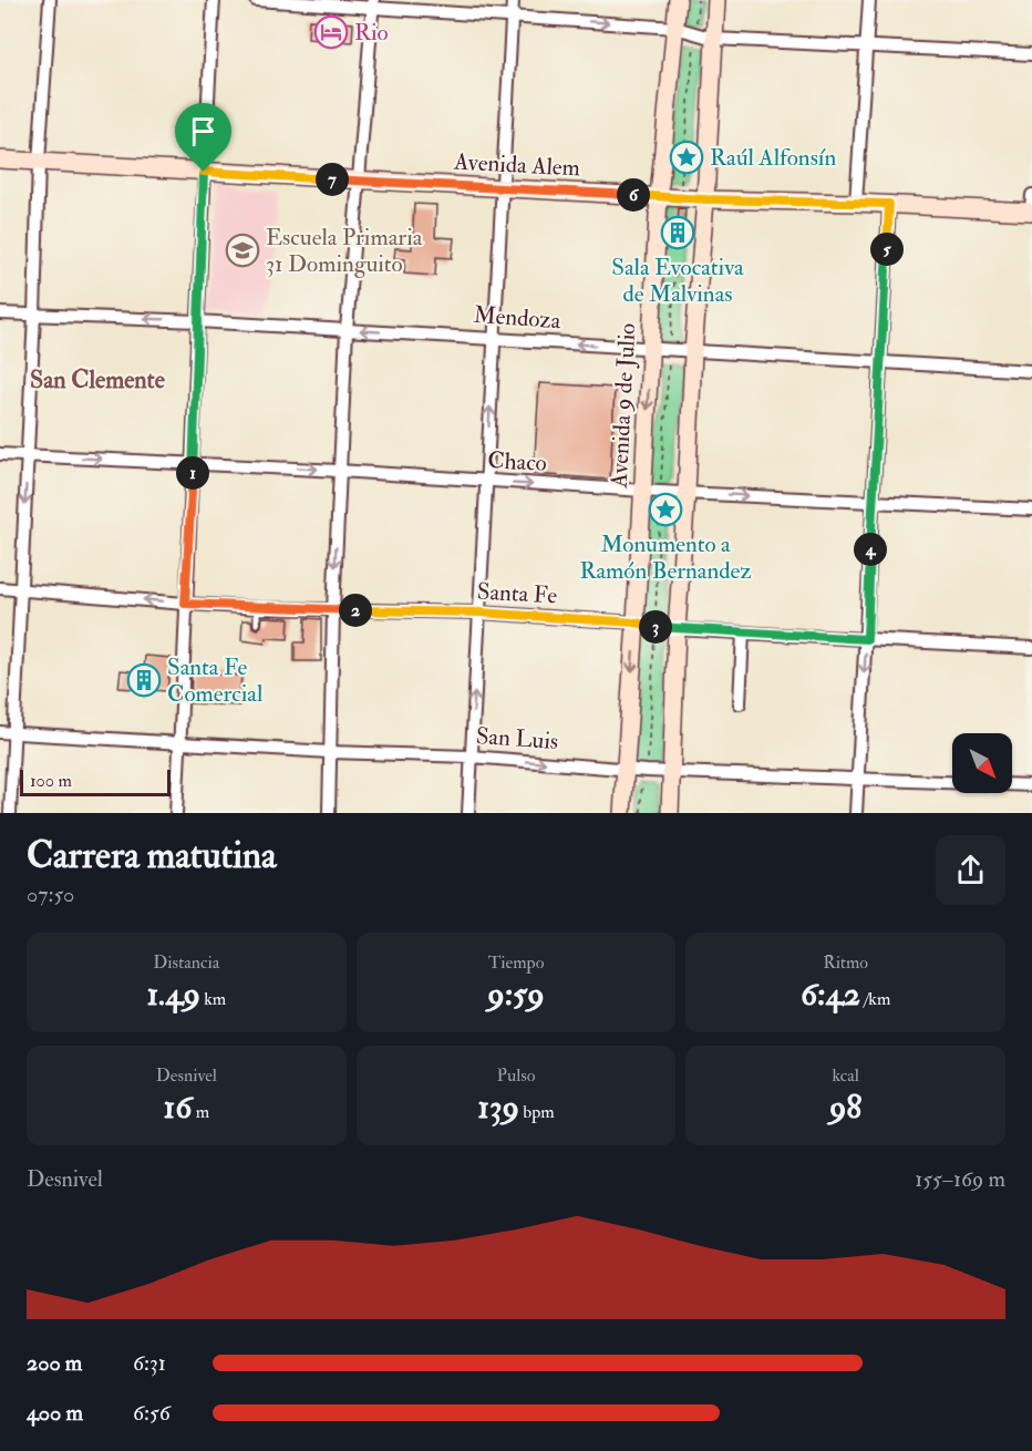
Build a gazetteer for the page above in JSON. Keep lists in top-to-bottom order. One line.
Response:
{"streets":{"main road":["Avenida Alem","Avenida 9 de Julio"],"street":["Mendoza","Chaco","Santa Fe","San Luis"]},"crossings":[["Avenida Alem","Avenida 9 de Julio"],["Mendoza","Avenida 9 de Julio"],["Avenida 9 de Julio","Chaco"],["Avenida 9 de Julio","Santa Fe"],["Avenida 9 de Julio","San Luis"]],"one_way":["Mendoza","Chaco"],"districts":["San Clemente"],"places":{"hotel":["Rio"],"place":["Raúl Alfonsín","Monumento a Ramón Bernandez"],"building":["Sala Evocativa de Malvinas","Santa Fe Comercial"],"school or university":["Escuela Primaria 31 Dominguito"]},"scale_bar":"100 m","north":"bottom right","page":{"pins":["7","6","5","1","4","2","3"],"scale":"100 m","heading":["Carrera matutina","07:50"],"stats":[["Distancia","1.49 km"],["Tiempo","9:59"],["Ritmo","6:42 /km"],["Desnivel","16 m"],["Pulso","139 bpm"],["kcal","98"]],"chart":["Desnivel","155–169 m"],"list":[{"name":"200 m","note":"6:31"},{"name":"400 m","note":"6:56"}]}}
